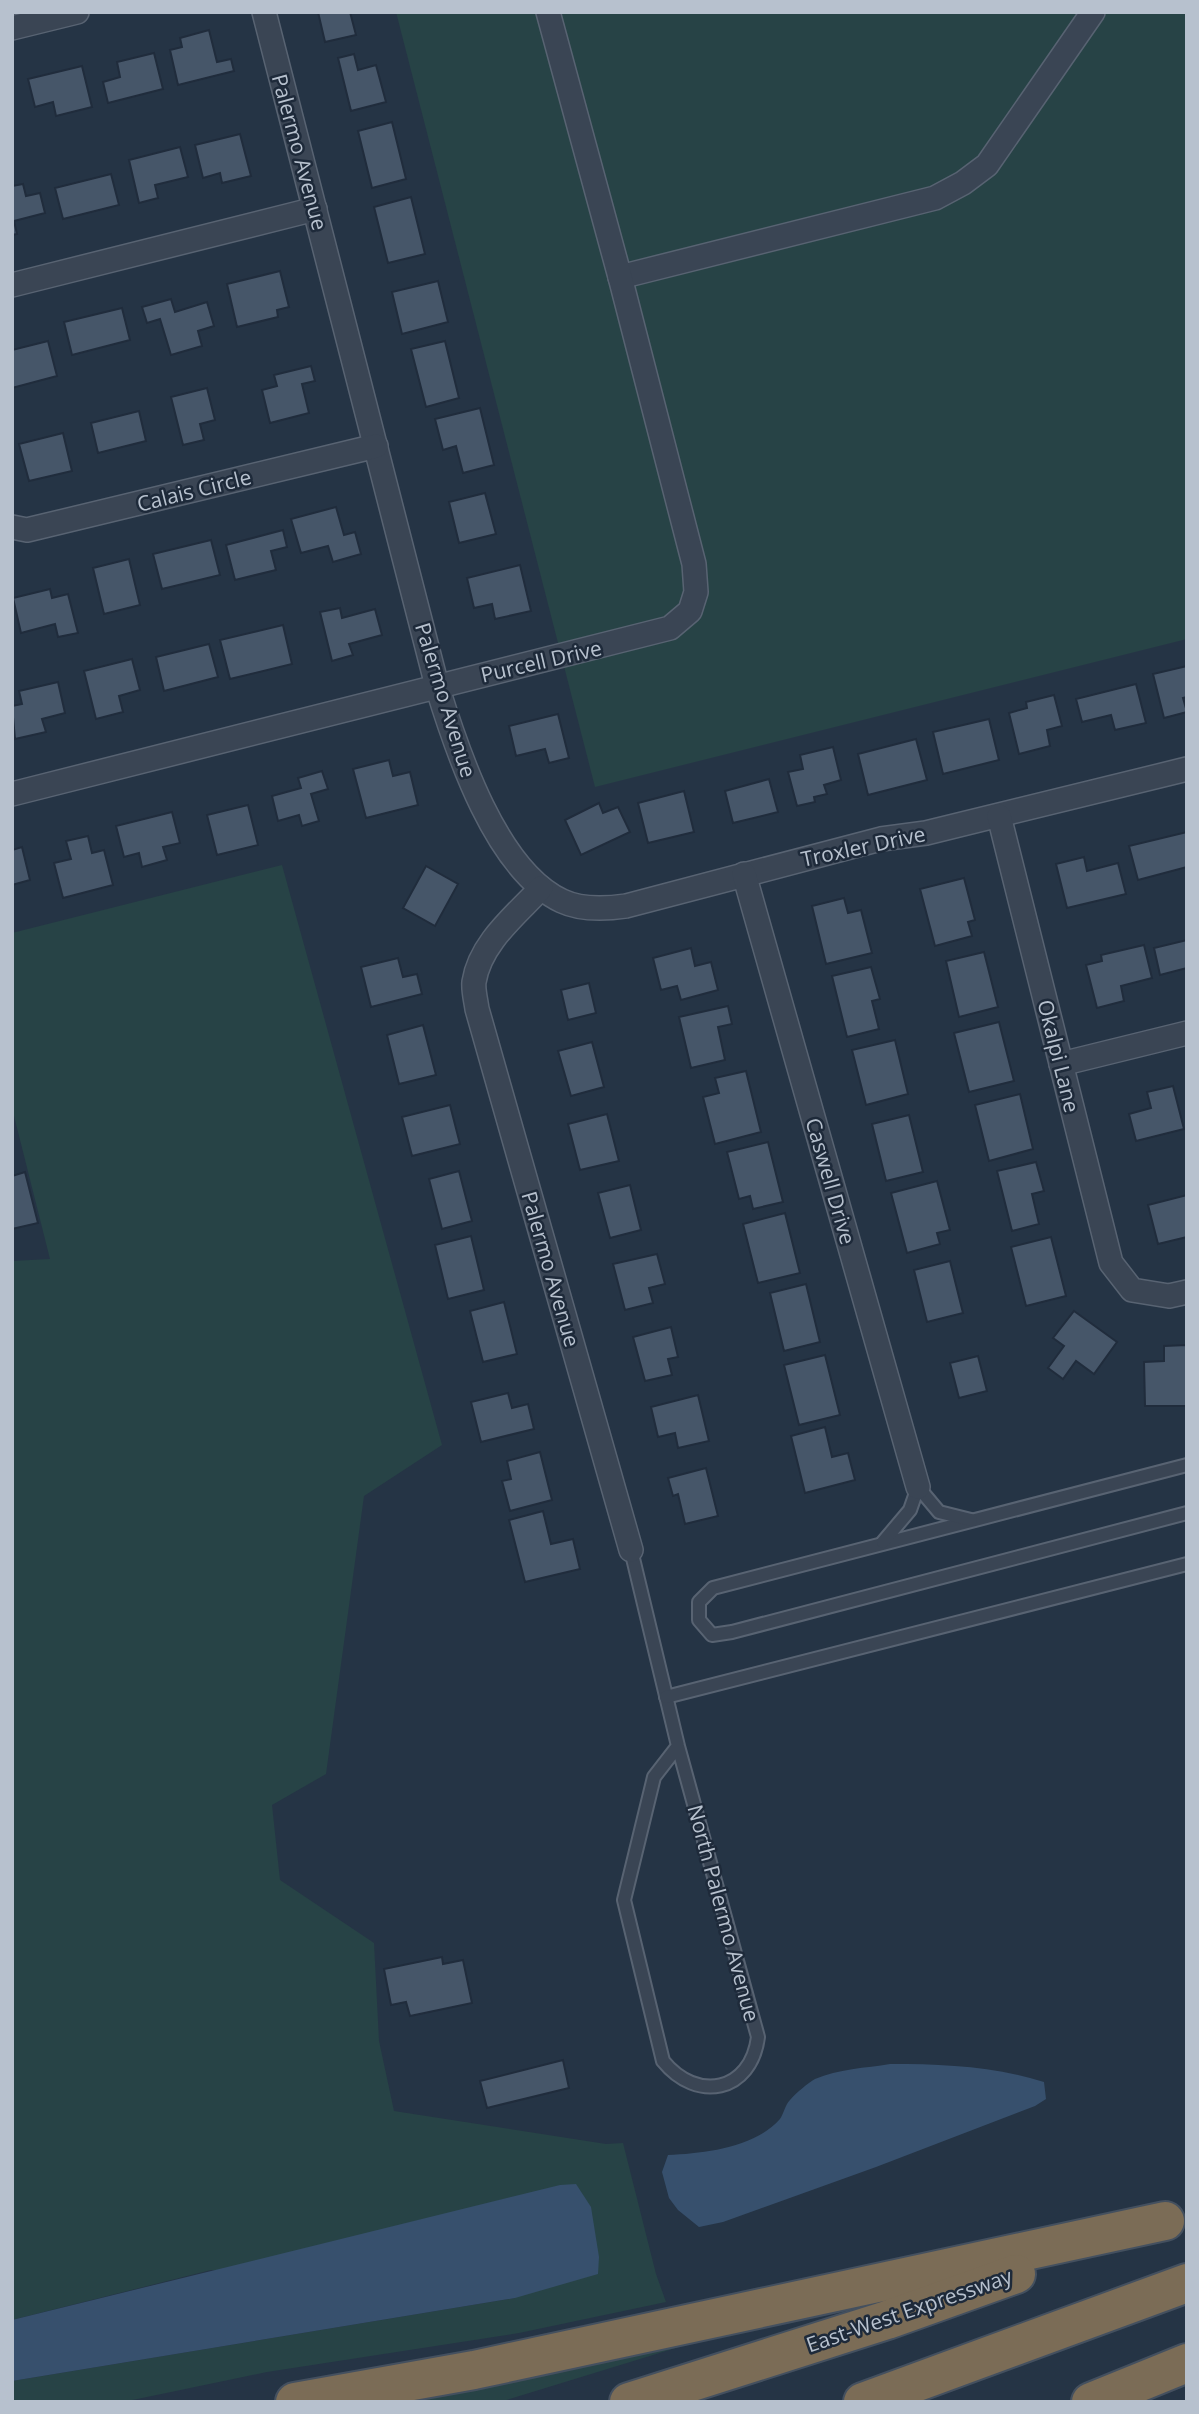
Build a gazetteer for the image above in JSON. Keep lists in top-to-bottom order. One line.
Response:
{"streets":{"highway":["East-West Expressway"],"street":["Palermo Avenue","Calais Circle","Purcell Drive","Troxler Drive","Okalpi Lane","Caswell Drive"],"lane":["North Palermo Avenue"]},"crossings":[["Palermo Avenue","Calais Circle"],["Palermo Avenue","Purcell Drive"],["Palermo Avenue","Troxler Drive"],["Palermo Avenue","North Palermo Avenue"],["Troxler Drive","Okalpi Lane"],["Troxler Drive","Caswell Drive"]]}
